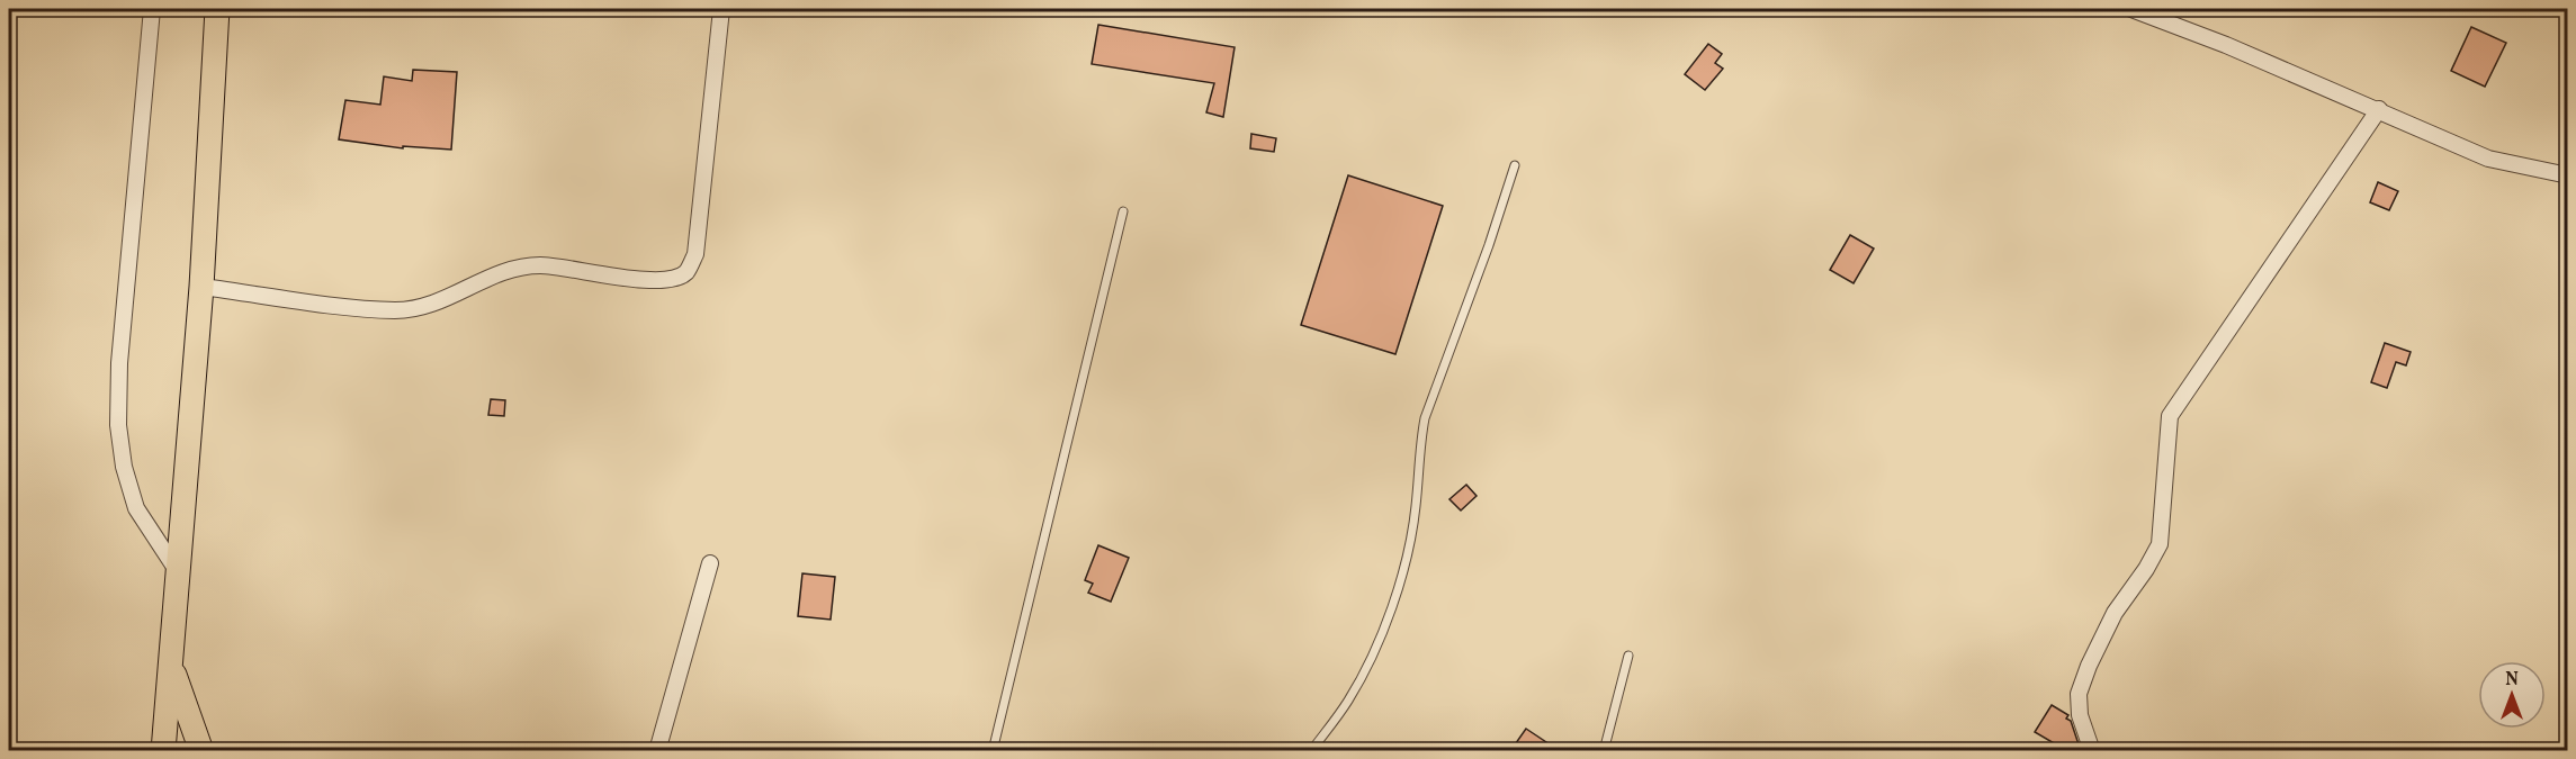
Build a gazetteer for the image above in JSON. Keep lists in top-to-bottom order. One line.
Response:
{"north":"top"}
